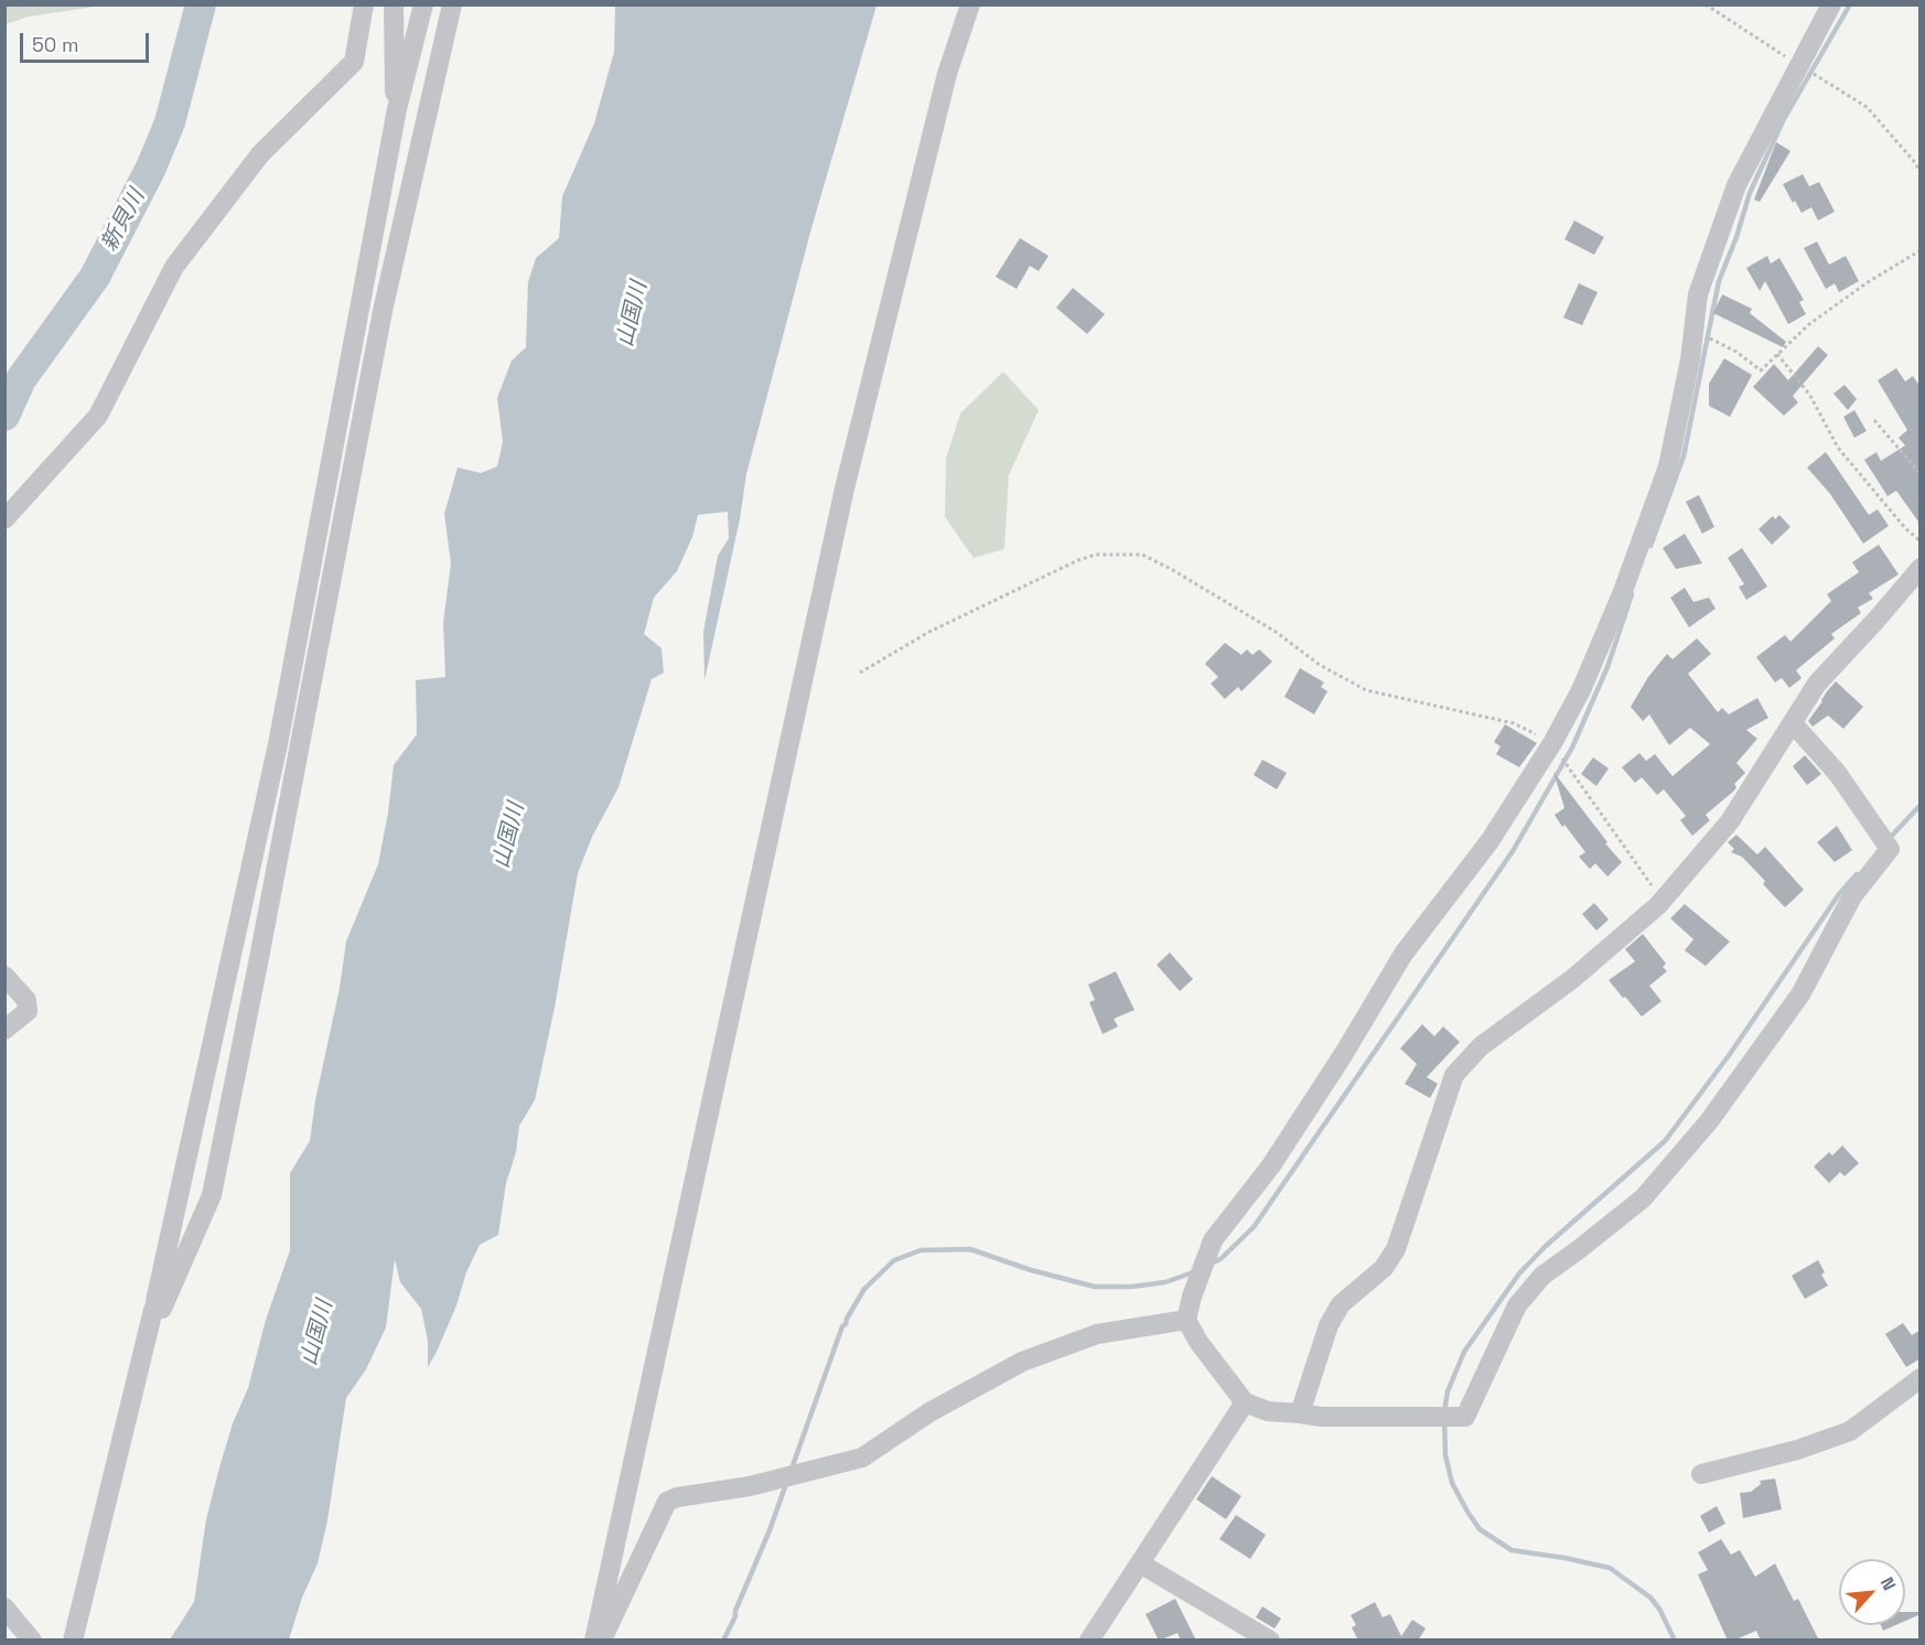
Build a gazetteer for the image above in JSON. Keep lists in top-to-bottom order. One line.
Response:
{"water":["新貝川","山国川"],"scale_bar":"50 m","north":"top right"}
